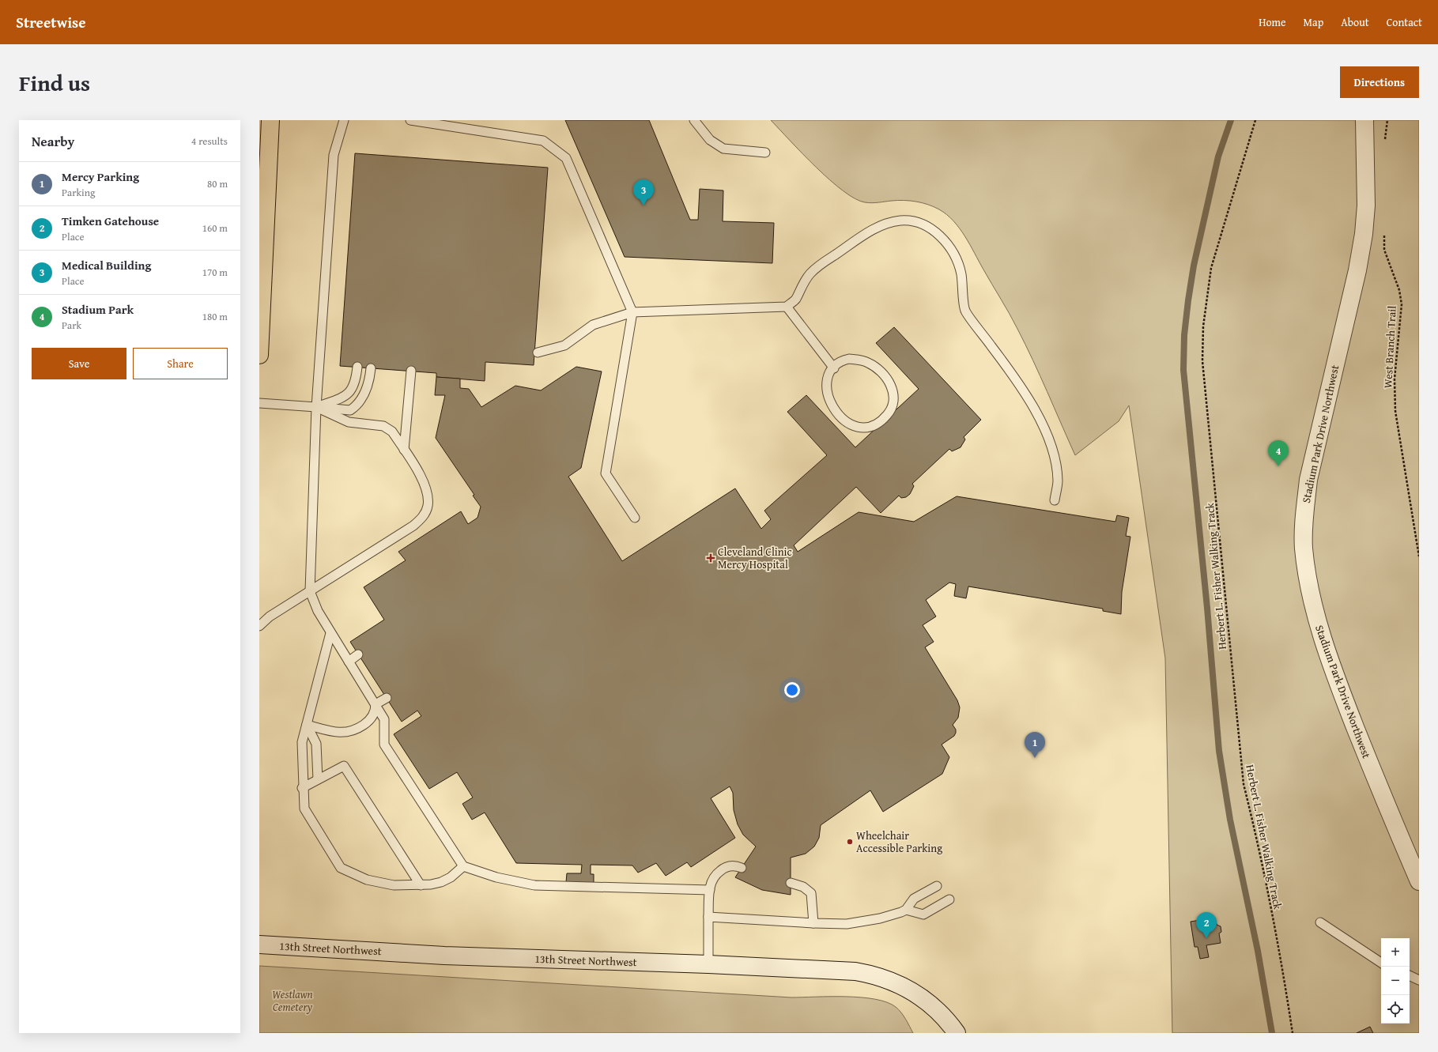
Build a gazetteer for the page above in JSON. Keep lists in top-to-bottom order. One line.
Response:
{"streets":{"street":["Stadium Park Drive Northwest","13th Street Northwest"],"path":["West Branch Trail","Herbert L. Fisher Walking Track"]},"parks":["Westlawn Cemetery"],"places":{"health":["Cleveland Clinic Mercy Hospital"],"other":["Wheelchair Accessible Parking"]},"page":{"header":"Streetwise","nav":["Home","Map","About","Contact"],"title":"Find us","buttons":["Directions",["Save","Share"]],"heading":["Nearby","4 results"],"list":[{"mark":"1","name":"Mercy Parking","note":"Parking","value":"80 m"},{"mark":"2","name":"Timken Gatehouse","note":"Place","value":"160 m"},{"mark":"3","name":"Medical Building","note":"Place","value":"170 m"},{"mark":"4","name":"Stadium Park","note":"Park","value":"180 m"}],"pins":["3","4","1","2"],"map_buttons":["+","−"]}}
